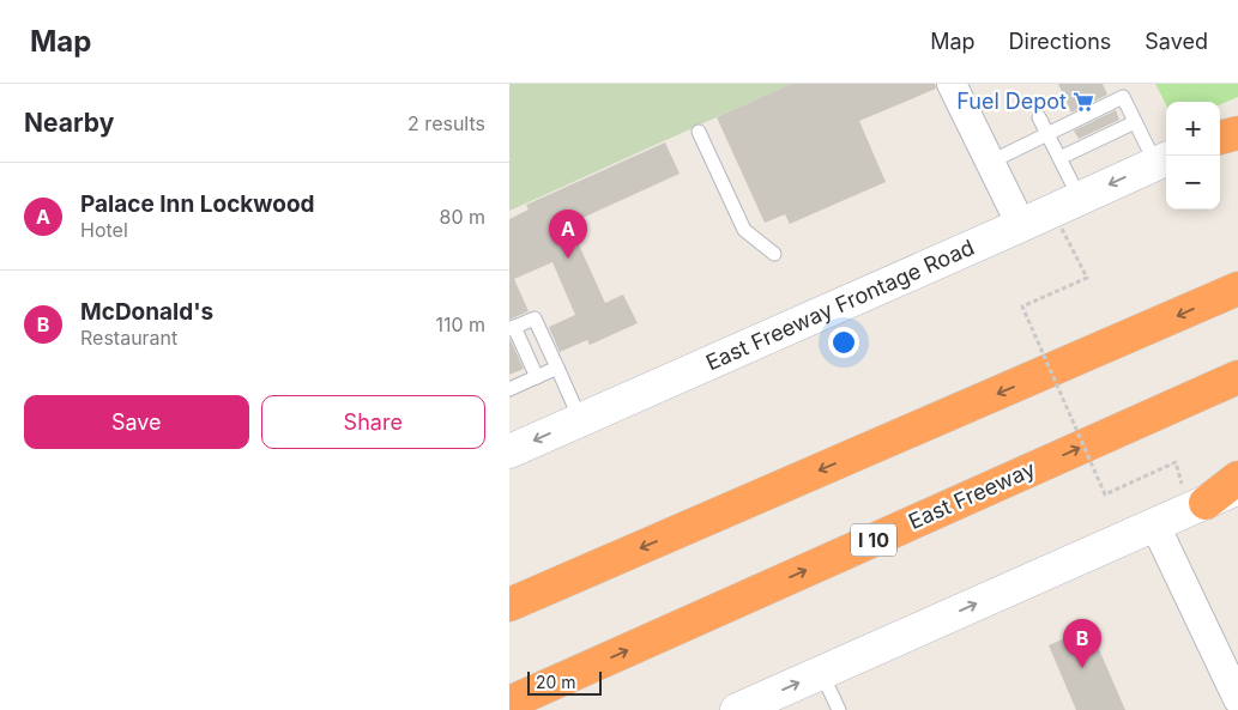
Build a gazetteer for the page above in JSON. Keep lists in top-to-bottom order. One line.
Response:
{"streets":{"highway":["East Freeway","I 10"],"main road":["East Freeway Frontage Road"]},"places":{"supermarket":["Fuel Depot"]},"scale_bar":"20 m","page":{"header":"Map","nav":["Map","Directions","Saved"],"heading":["Nearby","2 results"],"map_buttons":["+","−"],"list":[{"mark":"A","name":"Palace Inn Lockwood","note":"Hotel","value":"80 m"},{"mark":"B","name":"McDonald's","note":"Restaurant","value":"110 m"}],"pins":["A","B"],"buttons":["Save","Share"],"scale":"20 m"}}
